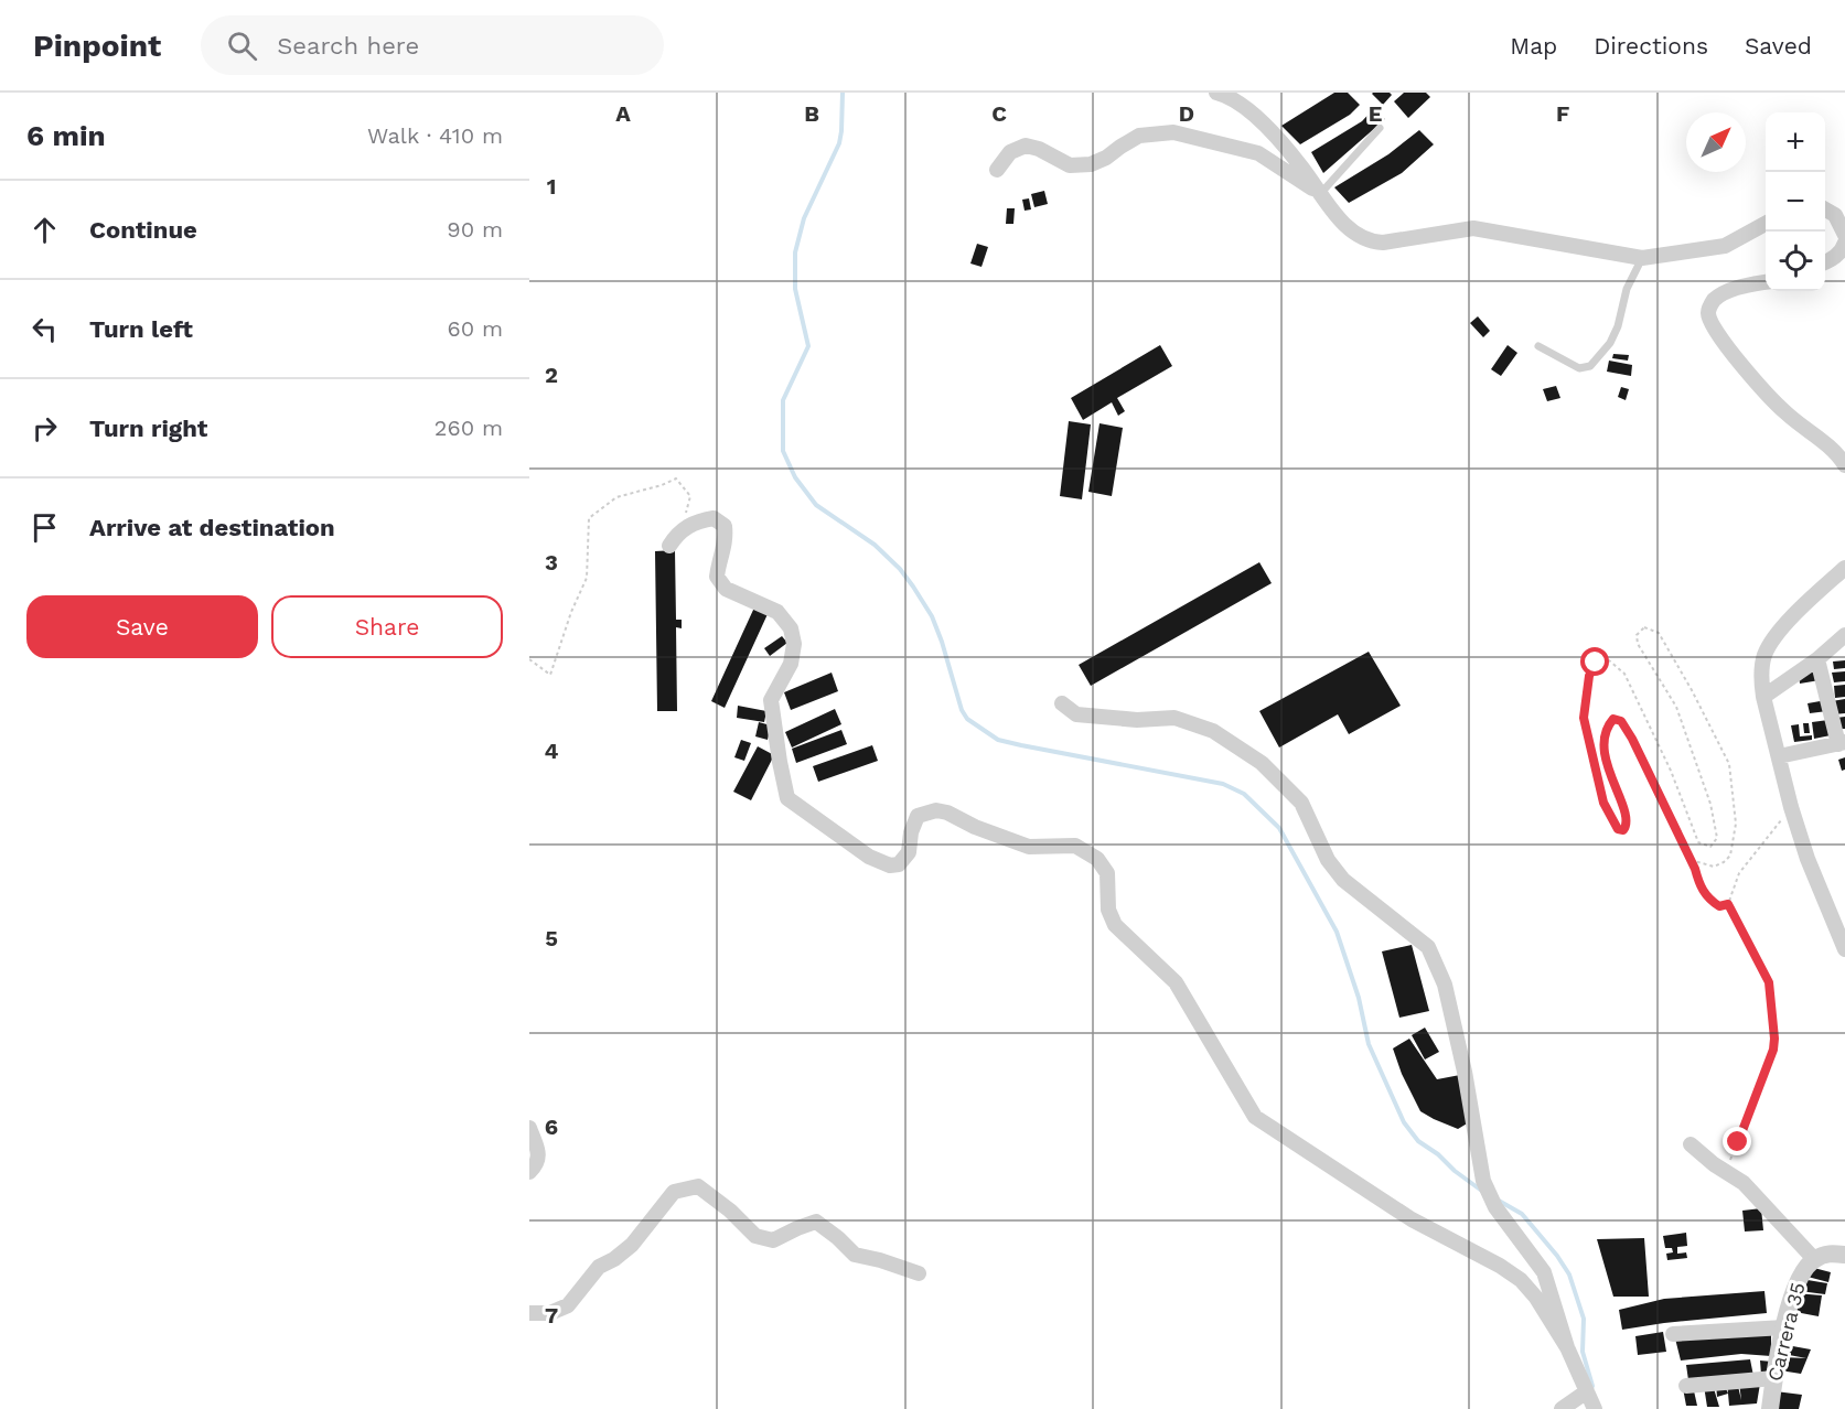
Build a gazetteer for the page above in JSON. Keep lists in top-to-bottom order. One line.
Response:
{"streets":{"street":["Carrera 35"]},"north":"top right","page":{"header":"Pinpoint","search":"Search here","nav":["Map","Directions","Saved"],"heading":["6 min","Walk · 410 m"],"map_buttons":["+","−"],"list":[["Continue","90 m"],["Turn left","60 m"],["Turn right","260 m"],"Arrive at destination"],"buttons":["Save","Share"]},"grid":{"columns":["A","B","C","D","E","F"],"rows":["1","2","3","4","5","6","7"]}}
